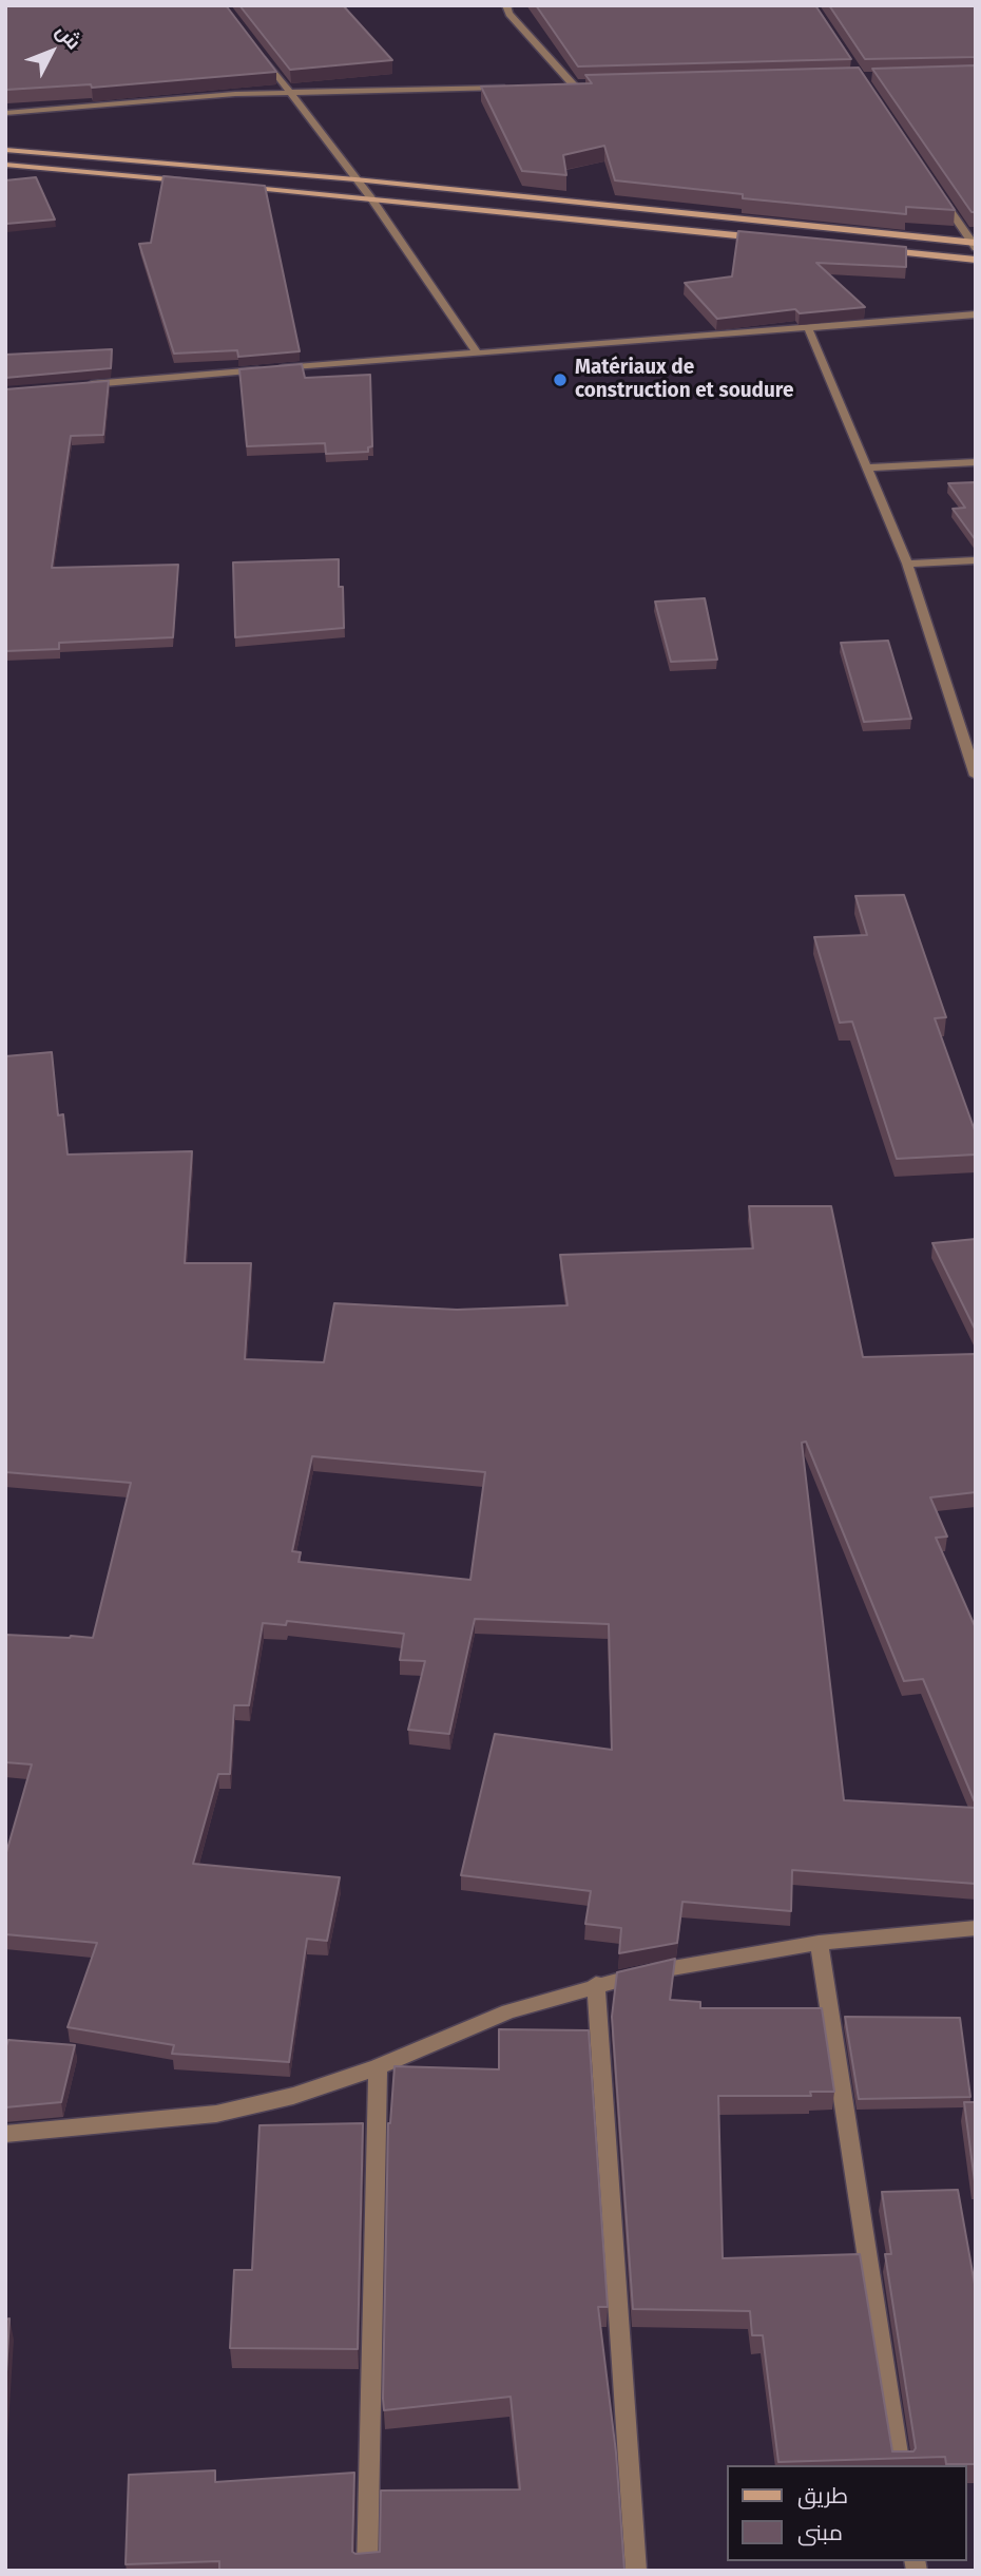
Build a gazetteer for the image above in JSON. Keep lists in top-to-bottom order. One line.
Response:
{"places":["Matériaux de construction et soudure"],"legend":["طريق","مبنى"],"north":"top right"}
